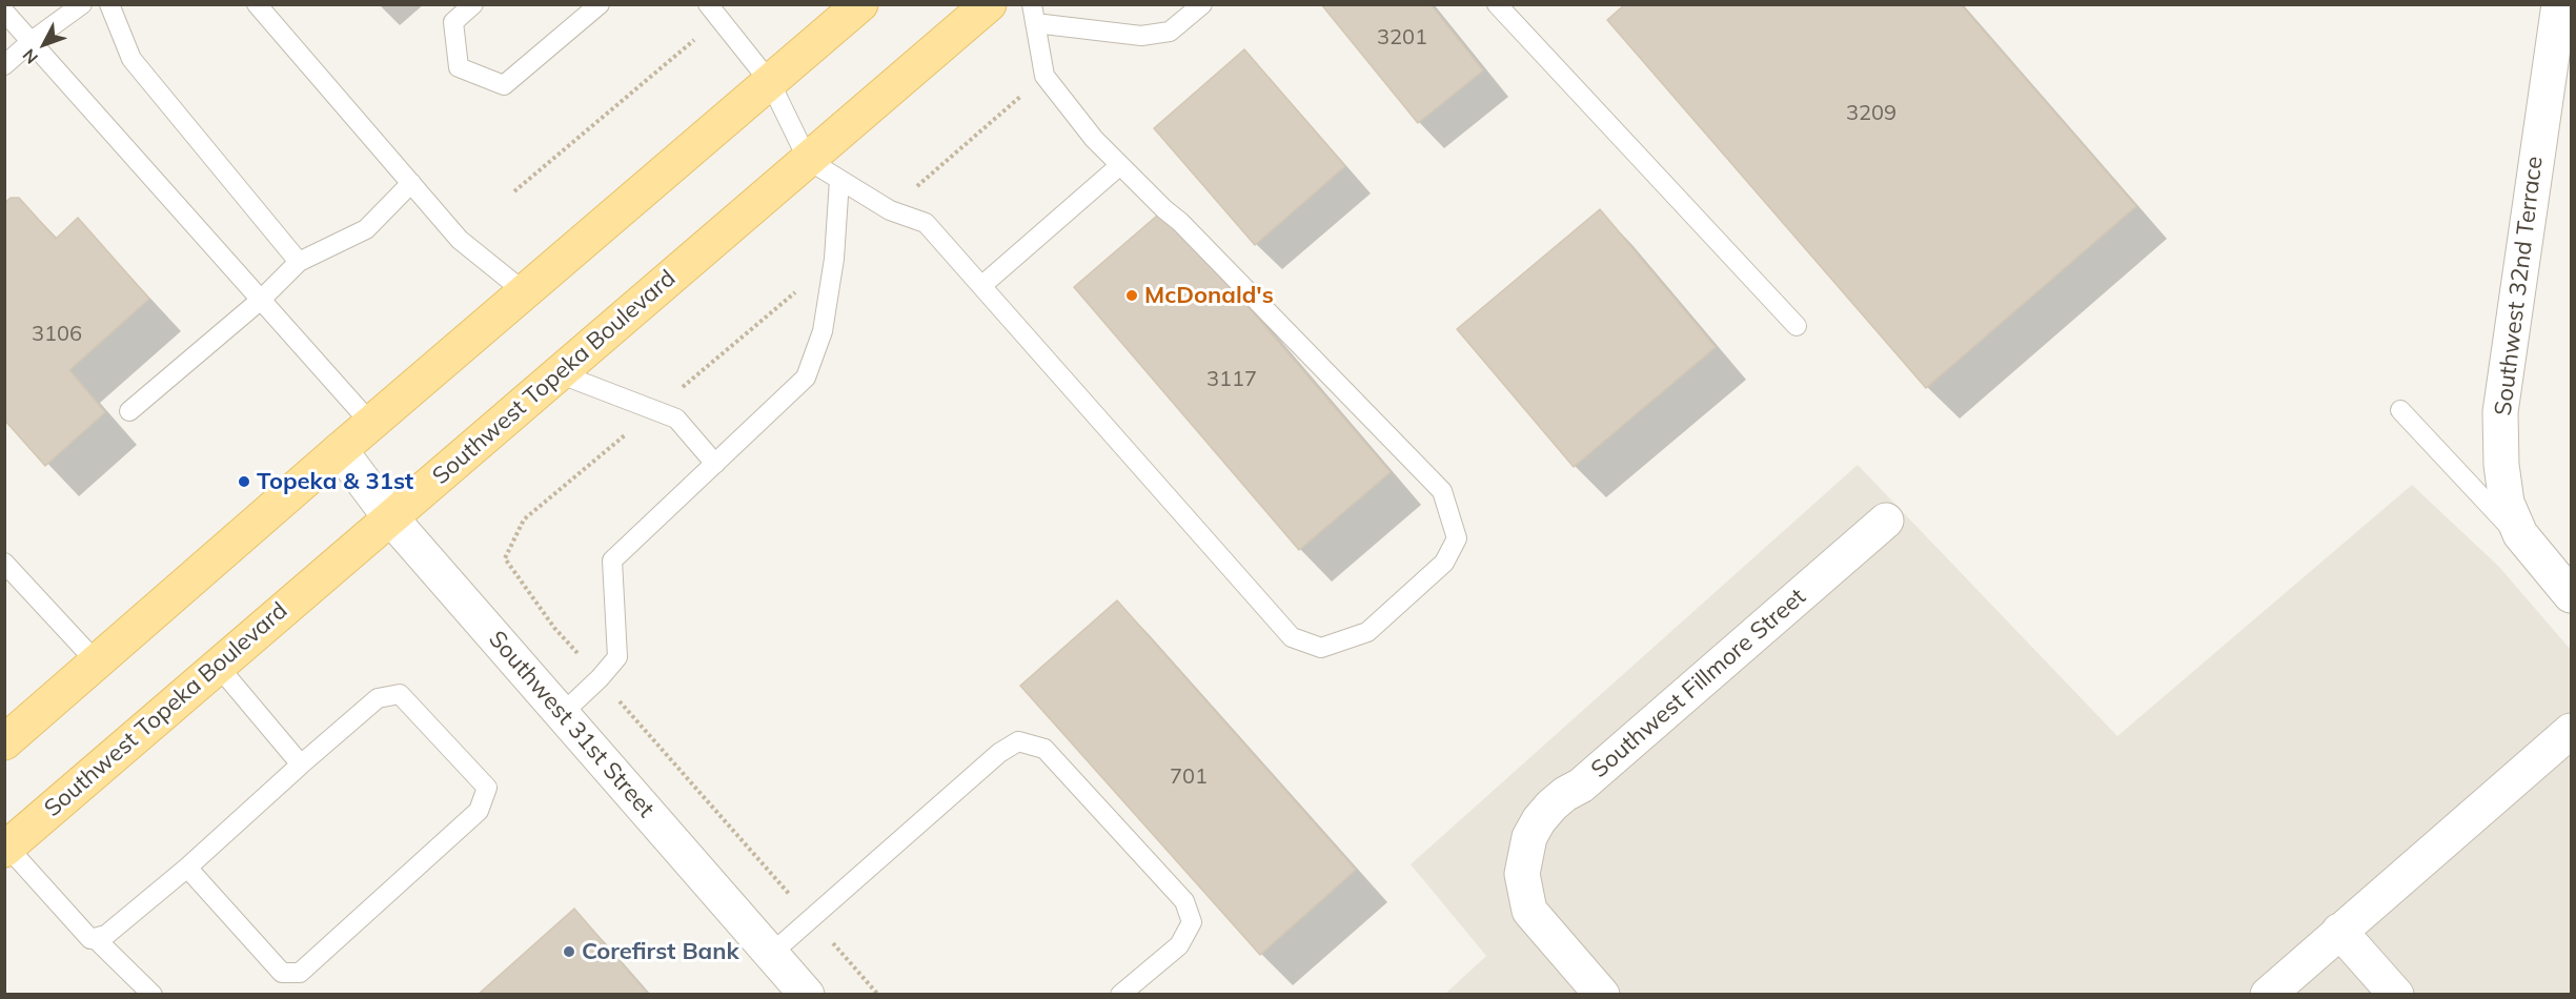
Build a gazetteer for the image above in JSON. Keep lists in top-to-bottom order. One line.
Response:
{"streets":{"main road":["Southwest Topeka Boulevard"],"street":["Southwest 32nd Terrace","Southwest Fillmore Street","Southwest 31st Street"]},"crossings":[["Southwest Topeka Boulevard","Southwest 31st Street"]],"places":["McDonald's","Topeka & 31st","Corefirst Bank"],"house_numbers":["3201","3209","3106","3117","701"],"north":"bottom left"}
